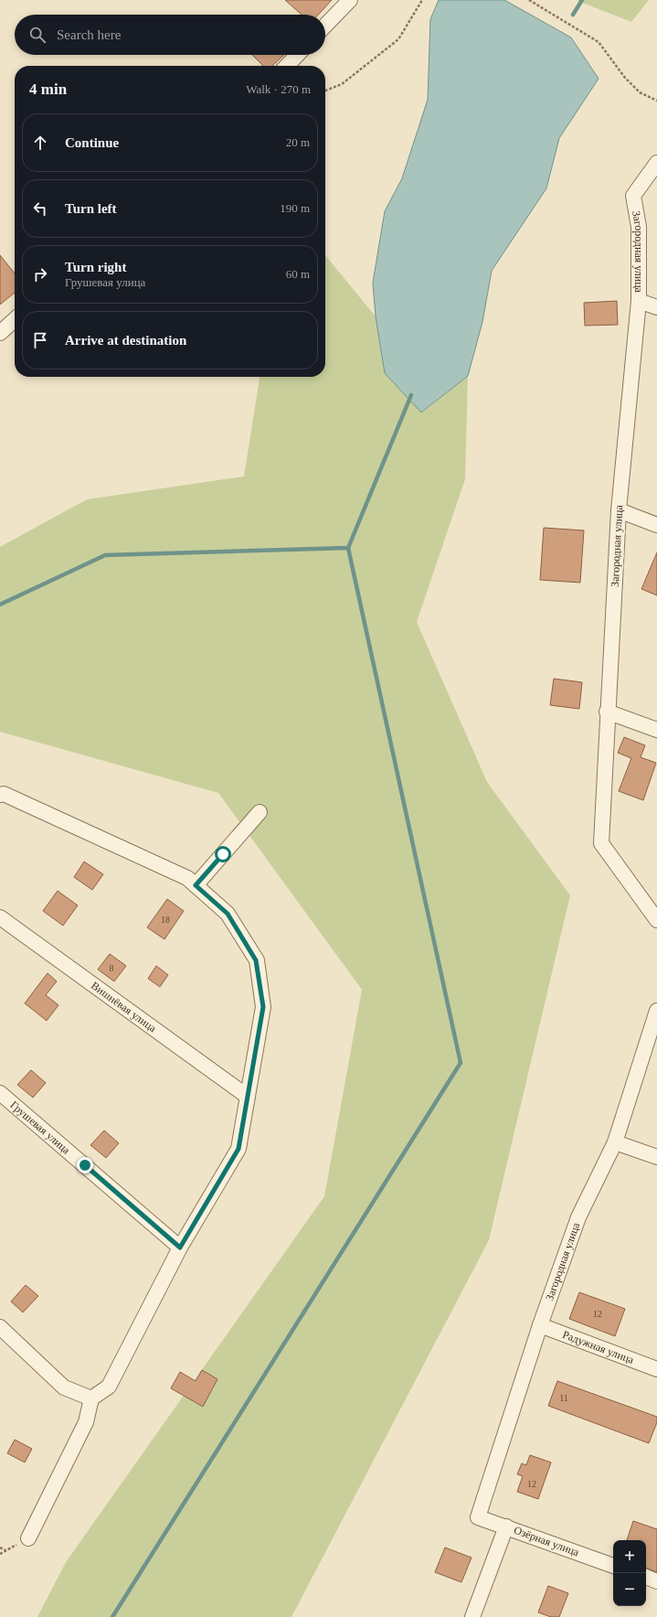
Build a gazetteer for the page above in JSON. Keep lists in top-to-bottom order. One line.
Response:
{"streets":{"street":["Загородная улица","Вишнёвая улица","Грушевая улица","Радужная улица","Озёрная улица"]},"crossings":[["Загородная улица","Радужная улица"],["Загородная улица","Озёрная улица"]],"house_numbers":["18","8","12","11","12"],"page":{"search":"Search here","heading":["4 min","Walk · 270 m"],"list":[["Continue","20 m"],["Turn left","190 m"],["Turn right","Грушевая улица","60 m"],"Arrive at destination"],"map_buttons":["+","−"]}}
